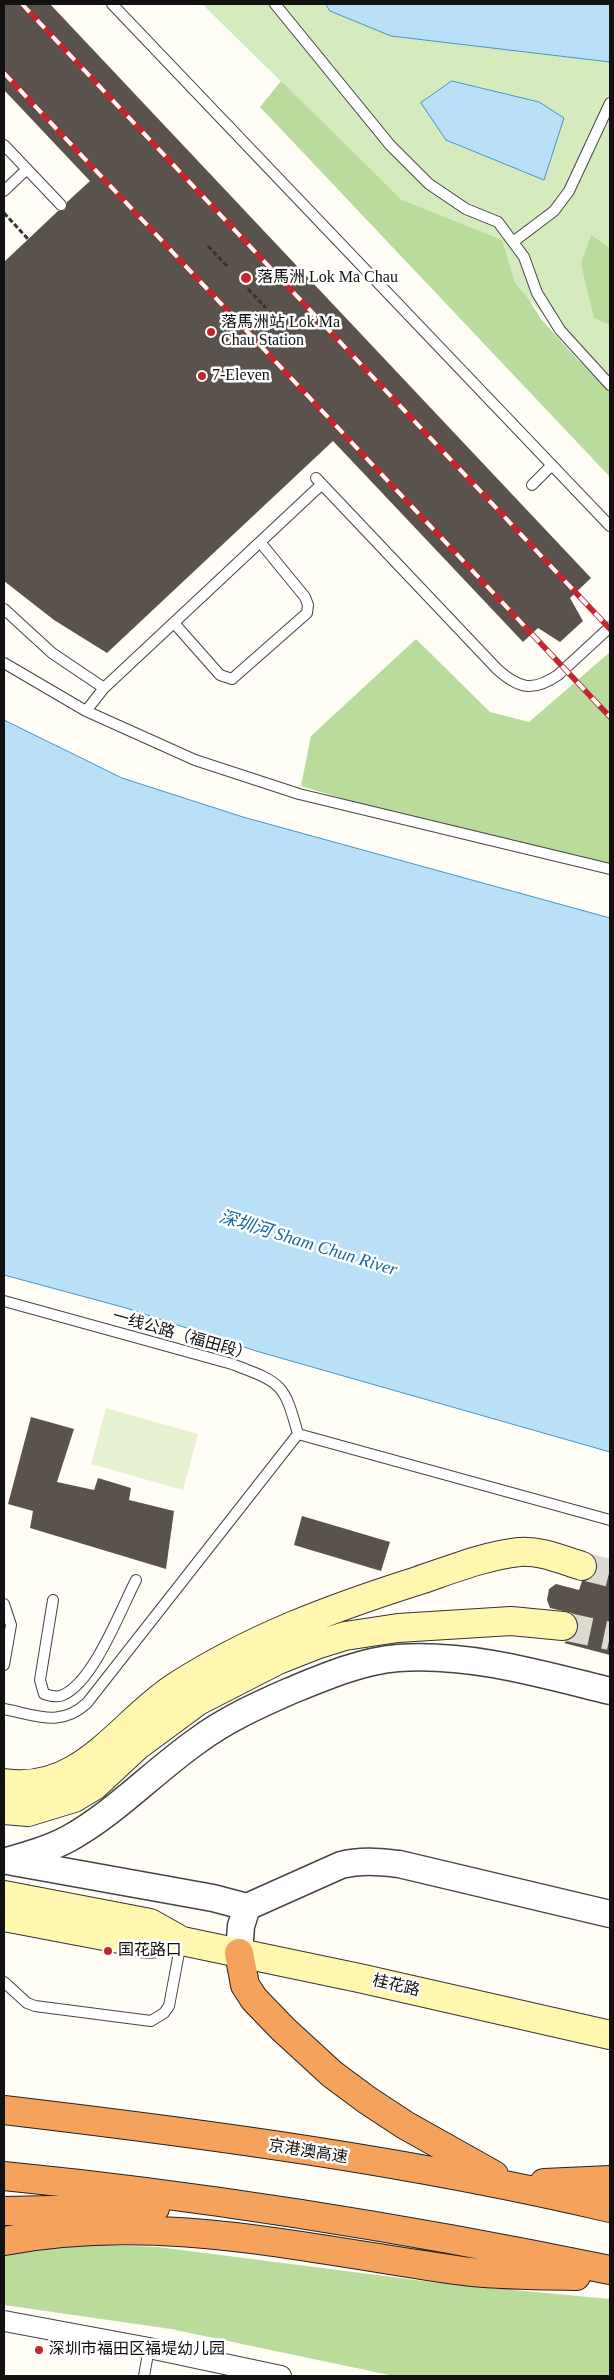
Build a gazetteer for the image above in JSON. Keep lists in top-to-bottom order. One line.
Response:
{"streets":{"highway":["京港澳高速"],"main road":["桂花路"],"lane":["一线公路（福田段）"]},"water":["深圳河 Sham Chun River"],"places":["落馬洲 Lok Ma Chau","落馬洲站 Lok Ma Chau Station","7-Eleven","国花路口","深圳市福田区福堤幼儿园"]}
